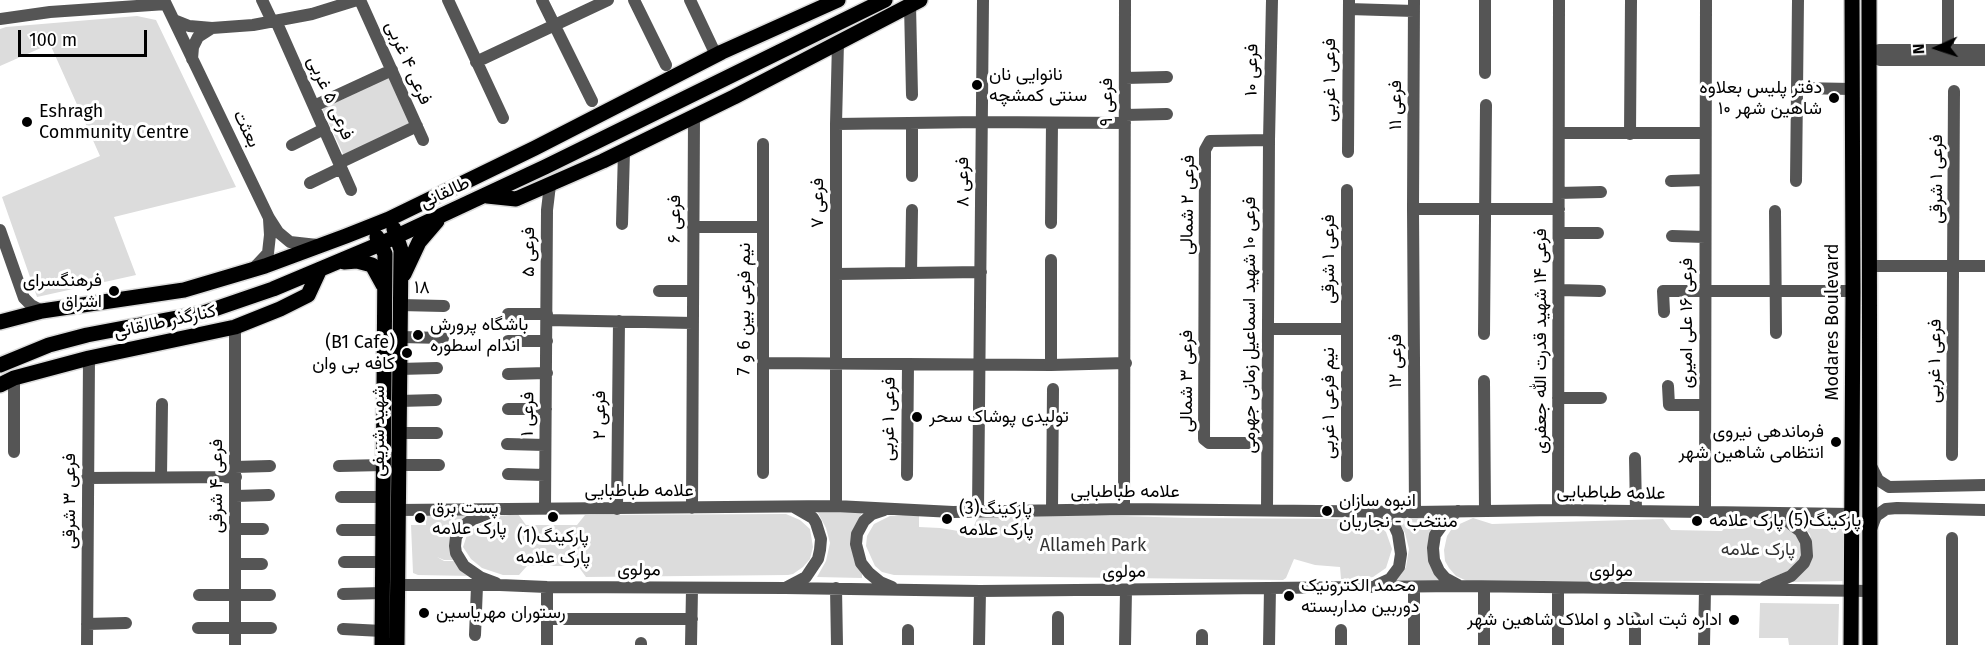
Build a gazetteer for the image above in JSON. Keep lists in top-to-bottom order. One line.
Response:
{"streets":{"main road":["طالقانی","کنارگذر طالقانی","Modares Boulevard","شهید شریفی"],"street":["فرعی ۴ غربی","فرعی ۱۰","فرعی ۱ غربی","فرعی ۵ غربی","فرعی ۹","فرعی ۱۱","بعثت","فرعی ۱ شرقی","فرعی ۸","فرعی ۷","فرعی ۲ شمالی","فرعی ۶","فرعی ۵","۱۸","نیم فرعی بین 6 و 7","فرعی ۱۶ علی امیری","فرعی ۱۰ شهید اسماعیل زمانی جهرمی","فرعی ۱۴ شهید قدرت الله جعفری","فرعی ۱۲","فرعی ۳ شمالی","نیم فرعی ۱ غربی","فرعی ۱","فرعی ۲","فرعی ۴ شرقی","علامه طباطبایی","فرعی ۳ شرقی","مولوی"]},"crossings":[["فرعی ۱۰","فرعی ۲ شمالی"],["فرعی ۱۰","فرعی ۱۰ شهید اسماعیل زمانی جهرمی"],["فرعی ۱ غربی","فرعی ۱ شرقی"],["فرعی ۹","علامه طباطبایی"],["فرعی ۱۱","فرعی ۱۲"],["بعثت","طالقانی"],["فرعی ۱ شرقی","نیم فرعی ۱ غربی"],["فرعی ۸","علامه طباطبایی"],["طالقانی","کنارگذر طالقانی"],["طالقانی","شهید شریفی"],["فرعی ۷","علامه طباطبایی"],["فرعی ۲ شمالی","فرعی ۱۰ شهید اسماعیل زمانی جهرمی"],["فرعی ۲ شمالی","فرعی ۳ شمالی"],["فرعی ۶","علامه طباطبایی"],["فرعی ۵","فرعی ۱"],["۱۸","شهید شریفی"],["کنارگذر طالقانی","فرعی ۴ شرقی"],["کنارگذر طالقانی","فرعی ۳ شرقی"],["Modares Boulevard","علامه طباطبایی"],["Modares Boulevard","مولوی"],["فرعی ۱۶ علی امیری","علامه طباطبایی"],["فرعی ۱۰ شهید اسماعیل زمانی جهرمی","فرعی ۳ شمالی"],["فرعی ۱۰ شهید اسماعیل زمانی جهرمی","علامه طباطبایی"],["فرعی ۱۴ شهید قدرت الله جعفری","علامه طباطبایی"],["فرعی ۱۲","علامه طباطبایی"],["فرعی ۱","علامه طباطبایی"],["فرعی ۲","علامه طباطبایی"],["شهید شریفی","علامه طباطبایی"],["شهید شریفی","مولوی"]],"parks":["Allameh Park","پارک علامه"],"places":["نانوایی نان سنتی کمشچه","دفتر پلیس بعلاوه ۱۰ شاهین شهر","Eshragh Community Centre","فرهنگسرای اشراق","باشگاه پرورش اندام اسطوره","(B1 Cafe) کافه بی وان","تولیدی پوشاک سحر","فرماندهی نیروی انتظامی شاهین شهر","انبوه سازان منتخب - نجاریان","پارکینگ(1) پارک علامه","پست برق پارک علامه","پارکینگ(3) پارک علامه","پارکینگ(5) پارک علامه","محمد الکترونیک دوربین مداربسته","رستوران مهریاسین","اداره ثبت اسناد و املاک شاهین شهر"],"scale_bar":"100 m","north":"left"}
